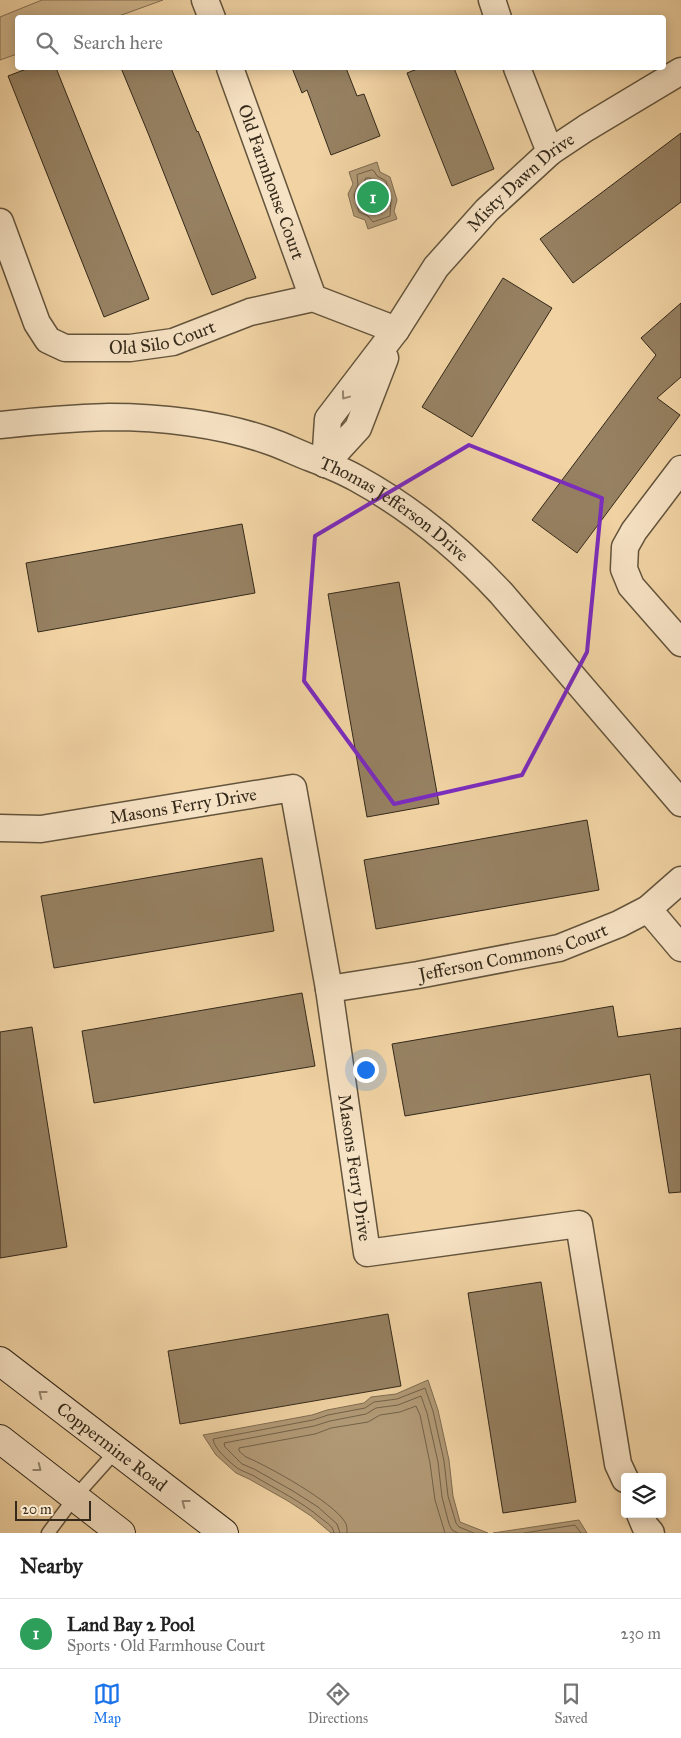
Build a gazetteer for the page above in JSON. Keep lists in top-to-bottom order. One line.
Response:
{"streets":{"street":["Old Farmhouse Court","Misty Dawn Drive","Old Silo Court","Thomas Jefferson Drive","Masons Ferry Drive","Jefferson Commons Court","Coppermine Road"]},"crossings":[["Old Farmhouse Court","Old Silo Court"],["Misty Dawn Drive","Thomas Jefferson Drive"],["Masons Ferry Drive","Jefferson Commons Court"]],"scale_bar":"20 m","page":{"search":"Search here","pins":"1","scale":"20 m","heading":"Nearby","list":[{"mark":"1","name":"Land Bay 2 Pool","note":"Sports · Old Farmhouse Court","value":"230 m"}],"nav":["Map","Directions","Saved"]}}
